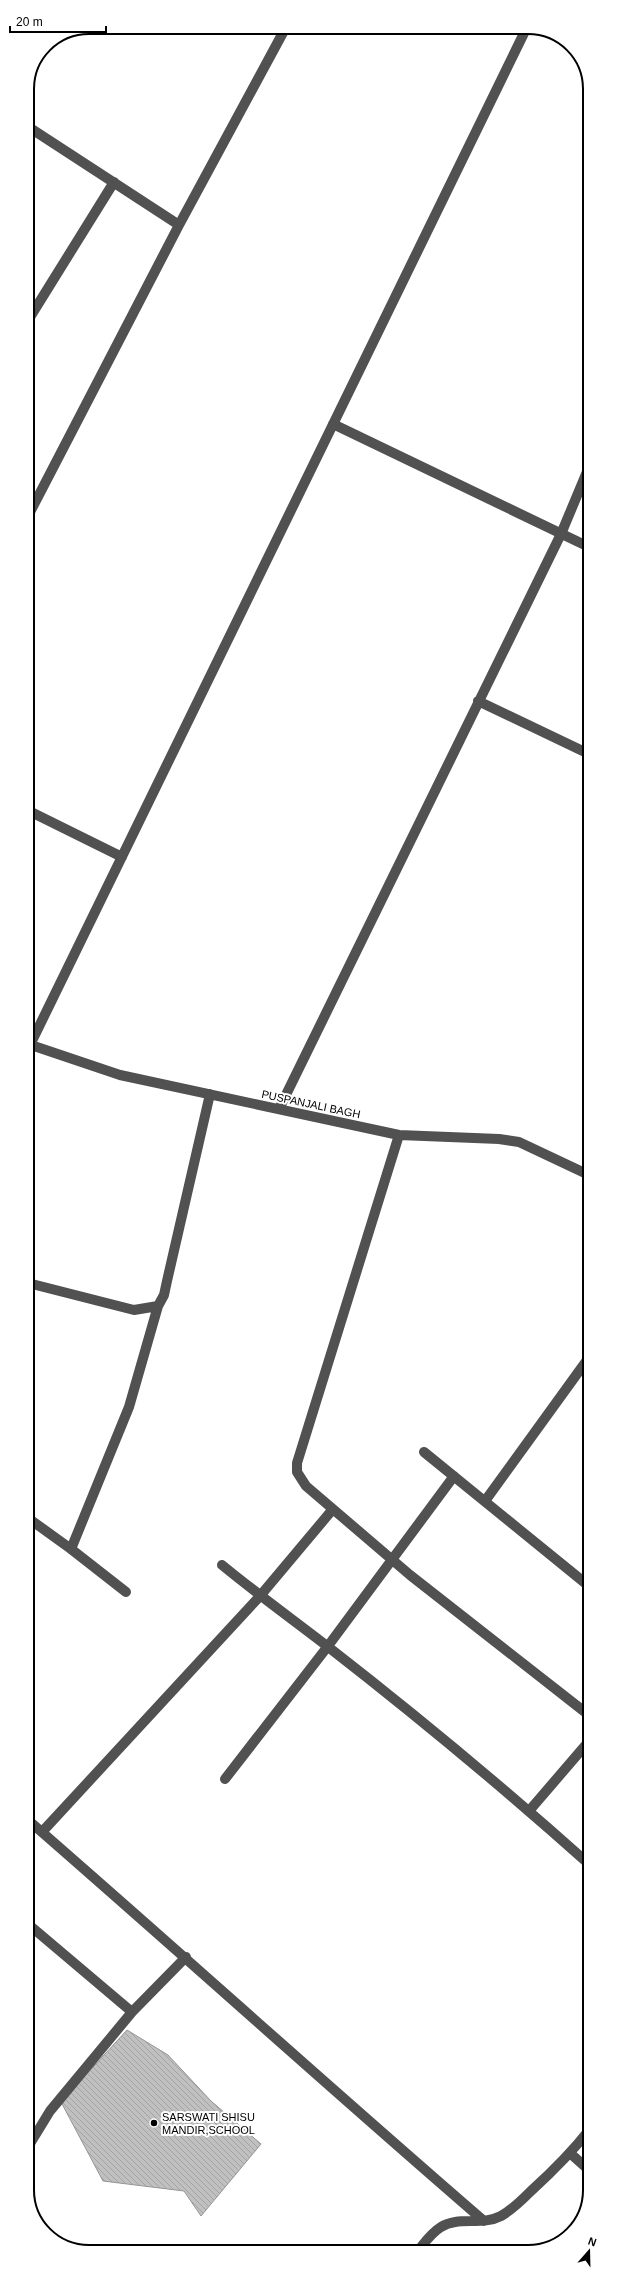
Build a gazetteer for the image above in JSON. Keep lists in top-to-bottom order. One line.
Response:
{"streets":{"street":["PUSPANJALI BAGH"]},"places":["SARSWATI SHISU MANDIR,SCHOOL"],"scale_bar":"20 m","north":"top"}
